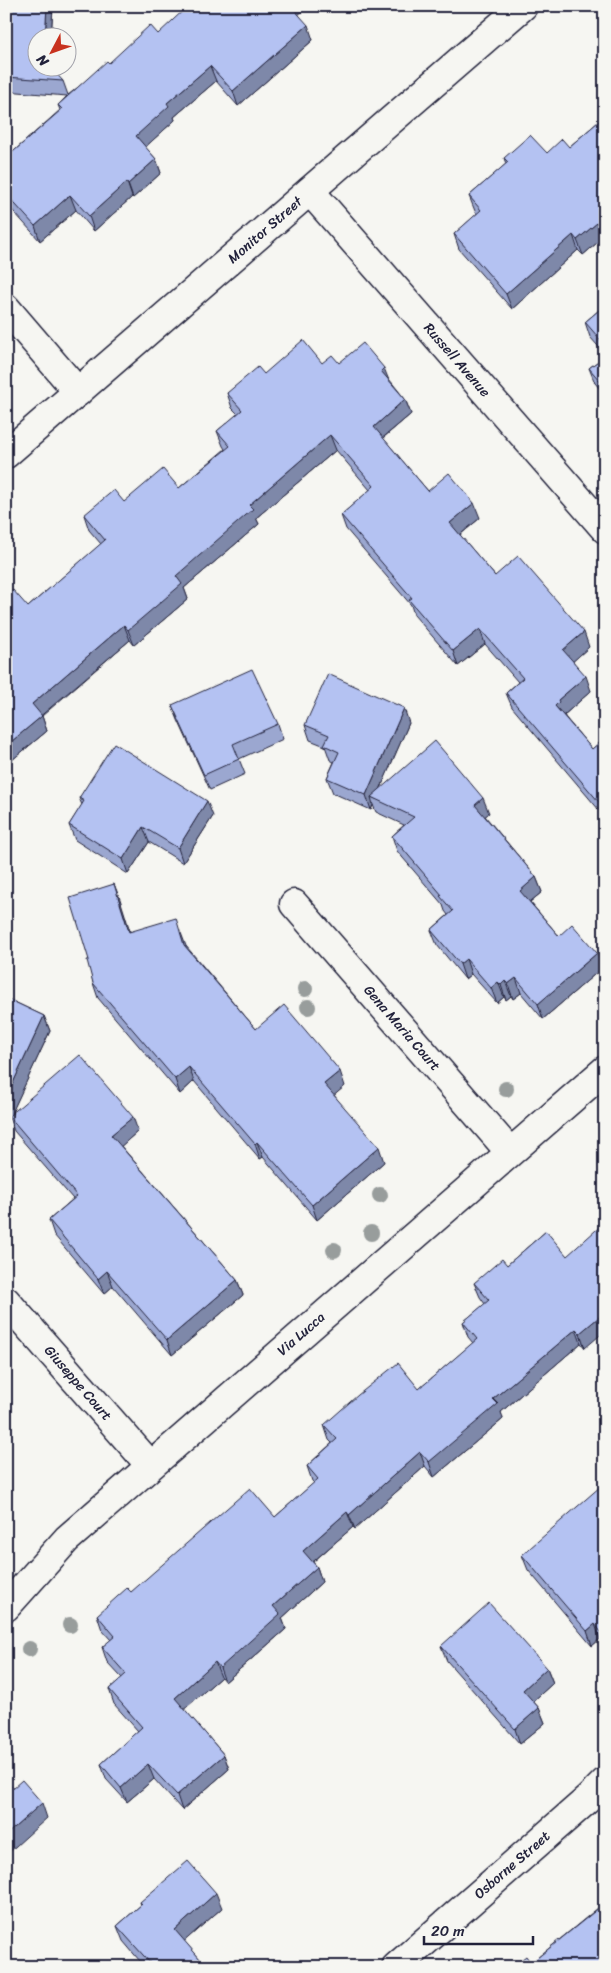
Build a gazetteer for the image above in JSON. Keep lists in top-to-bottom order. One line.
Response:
{"streets":{"street":["Monitor Street","Russell Avenue","Gena Maria Court","Via Lucca","Giuseppe Court","Osborne Street"]},"crossings":[["Monitor Street","Russell Avenue"],["Gena Maria Court","Via Lucca"],["Via Lucca","Giuseppe Court"]],"scale_bar":"20 m","north":"bottom left"}
